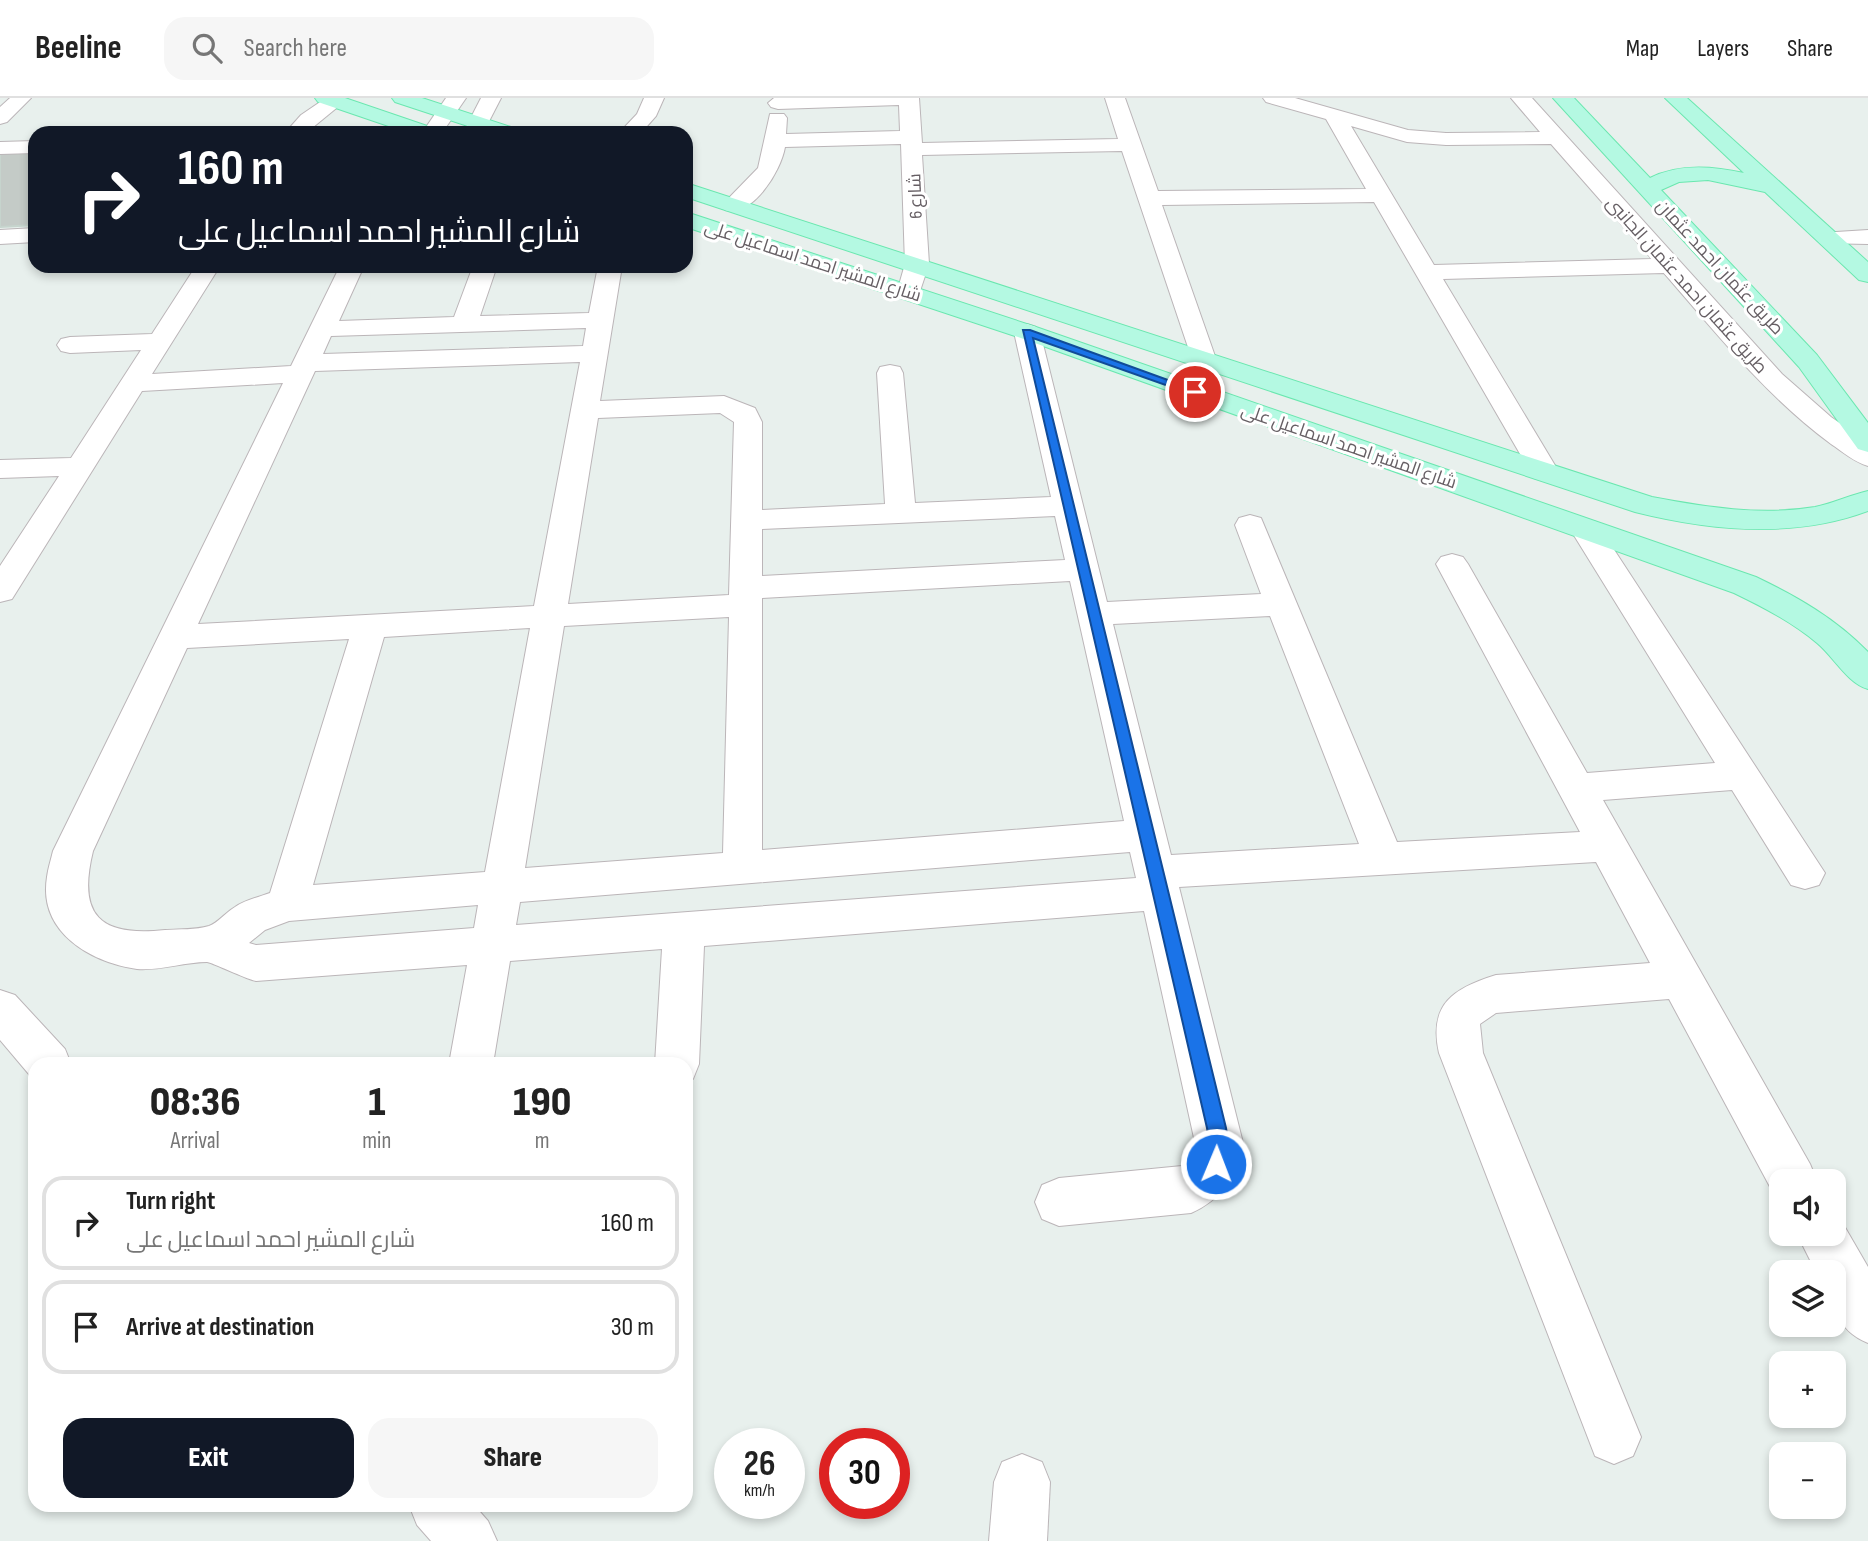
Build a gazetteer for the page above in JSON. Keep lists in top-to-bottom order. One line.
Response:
{"streets":{"main road":["شارع المشير احمد اسماعيل على","طريق عثمان احمد عثمان"],"street":["شارع 6","طريق عثمان احمد عثمان الجانبى"]},"crossings":[["شارع 6","شارع المشير احمد اسماعيل على"]],"page":{"header":"Beeline","search":"Search here","nav":["Map","Layers","Share"],"turn":["160 m","شارع المشير احمد اسماعيل على"],"eta":["08:36","Arrival","1","min","190","m"],"map_buttons":["+","−"],"list":[{"name":"Turn right","note":"شارع المشير احمد اسماعيل على","value":"160 m"},{"name":"Arrive at destination","value":"30 m"}],"buttons":["Exit","Share"],"speed":"26 km/h","limit":"30"}}
